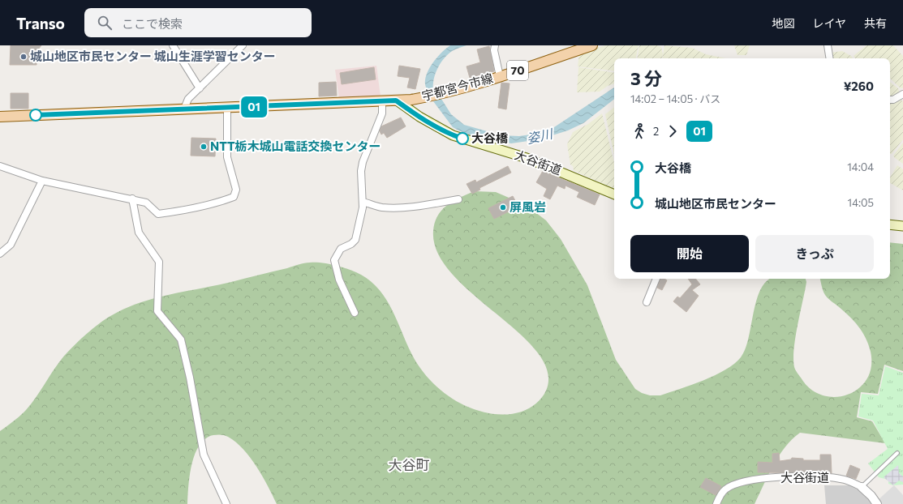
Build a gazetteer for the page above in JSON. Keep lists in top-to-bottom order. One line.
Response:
{"streets":{"main road":["70","宇都宮今市線","大谷街道"]},"crossings":[["70","宇都宮今市線"],["70","大谷街道"],["宇都宮今市線","大谷街道"]],"districts":["大谷町"],"water":["姿川"],"places":["城山地区市民センター 城山生涯学習センター","大谷橋","NTT栃木城山電話交換センター","屏風岩"],"lines":["bus line 01"],"page":{"header":"Transo","search":"ここで検索","nav":["地図","レイヤ","共有"],"on_map":"01","heading":["3 分","14:02 – 14:05 · バス","¥260"],"legs":["2","01"],"list":[{"name":"大谷橋","value":"14:04"},{"name":"城山地区市民センター","value":"14:05"}],"buttons":["開始","きっぷ"]}}
